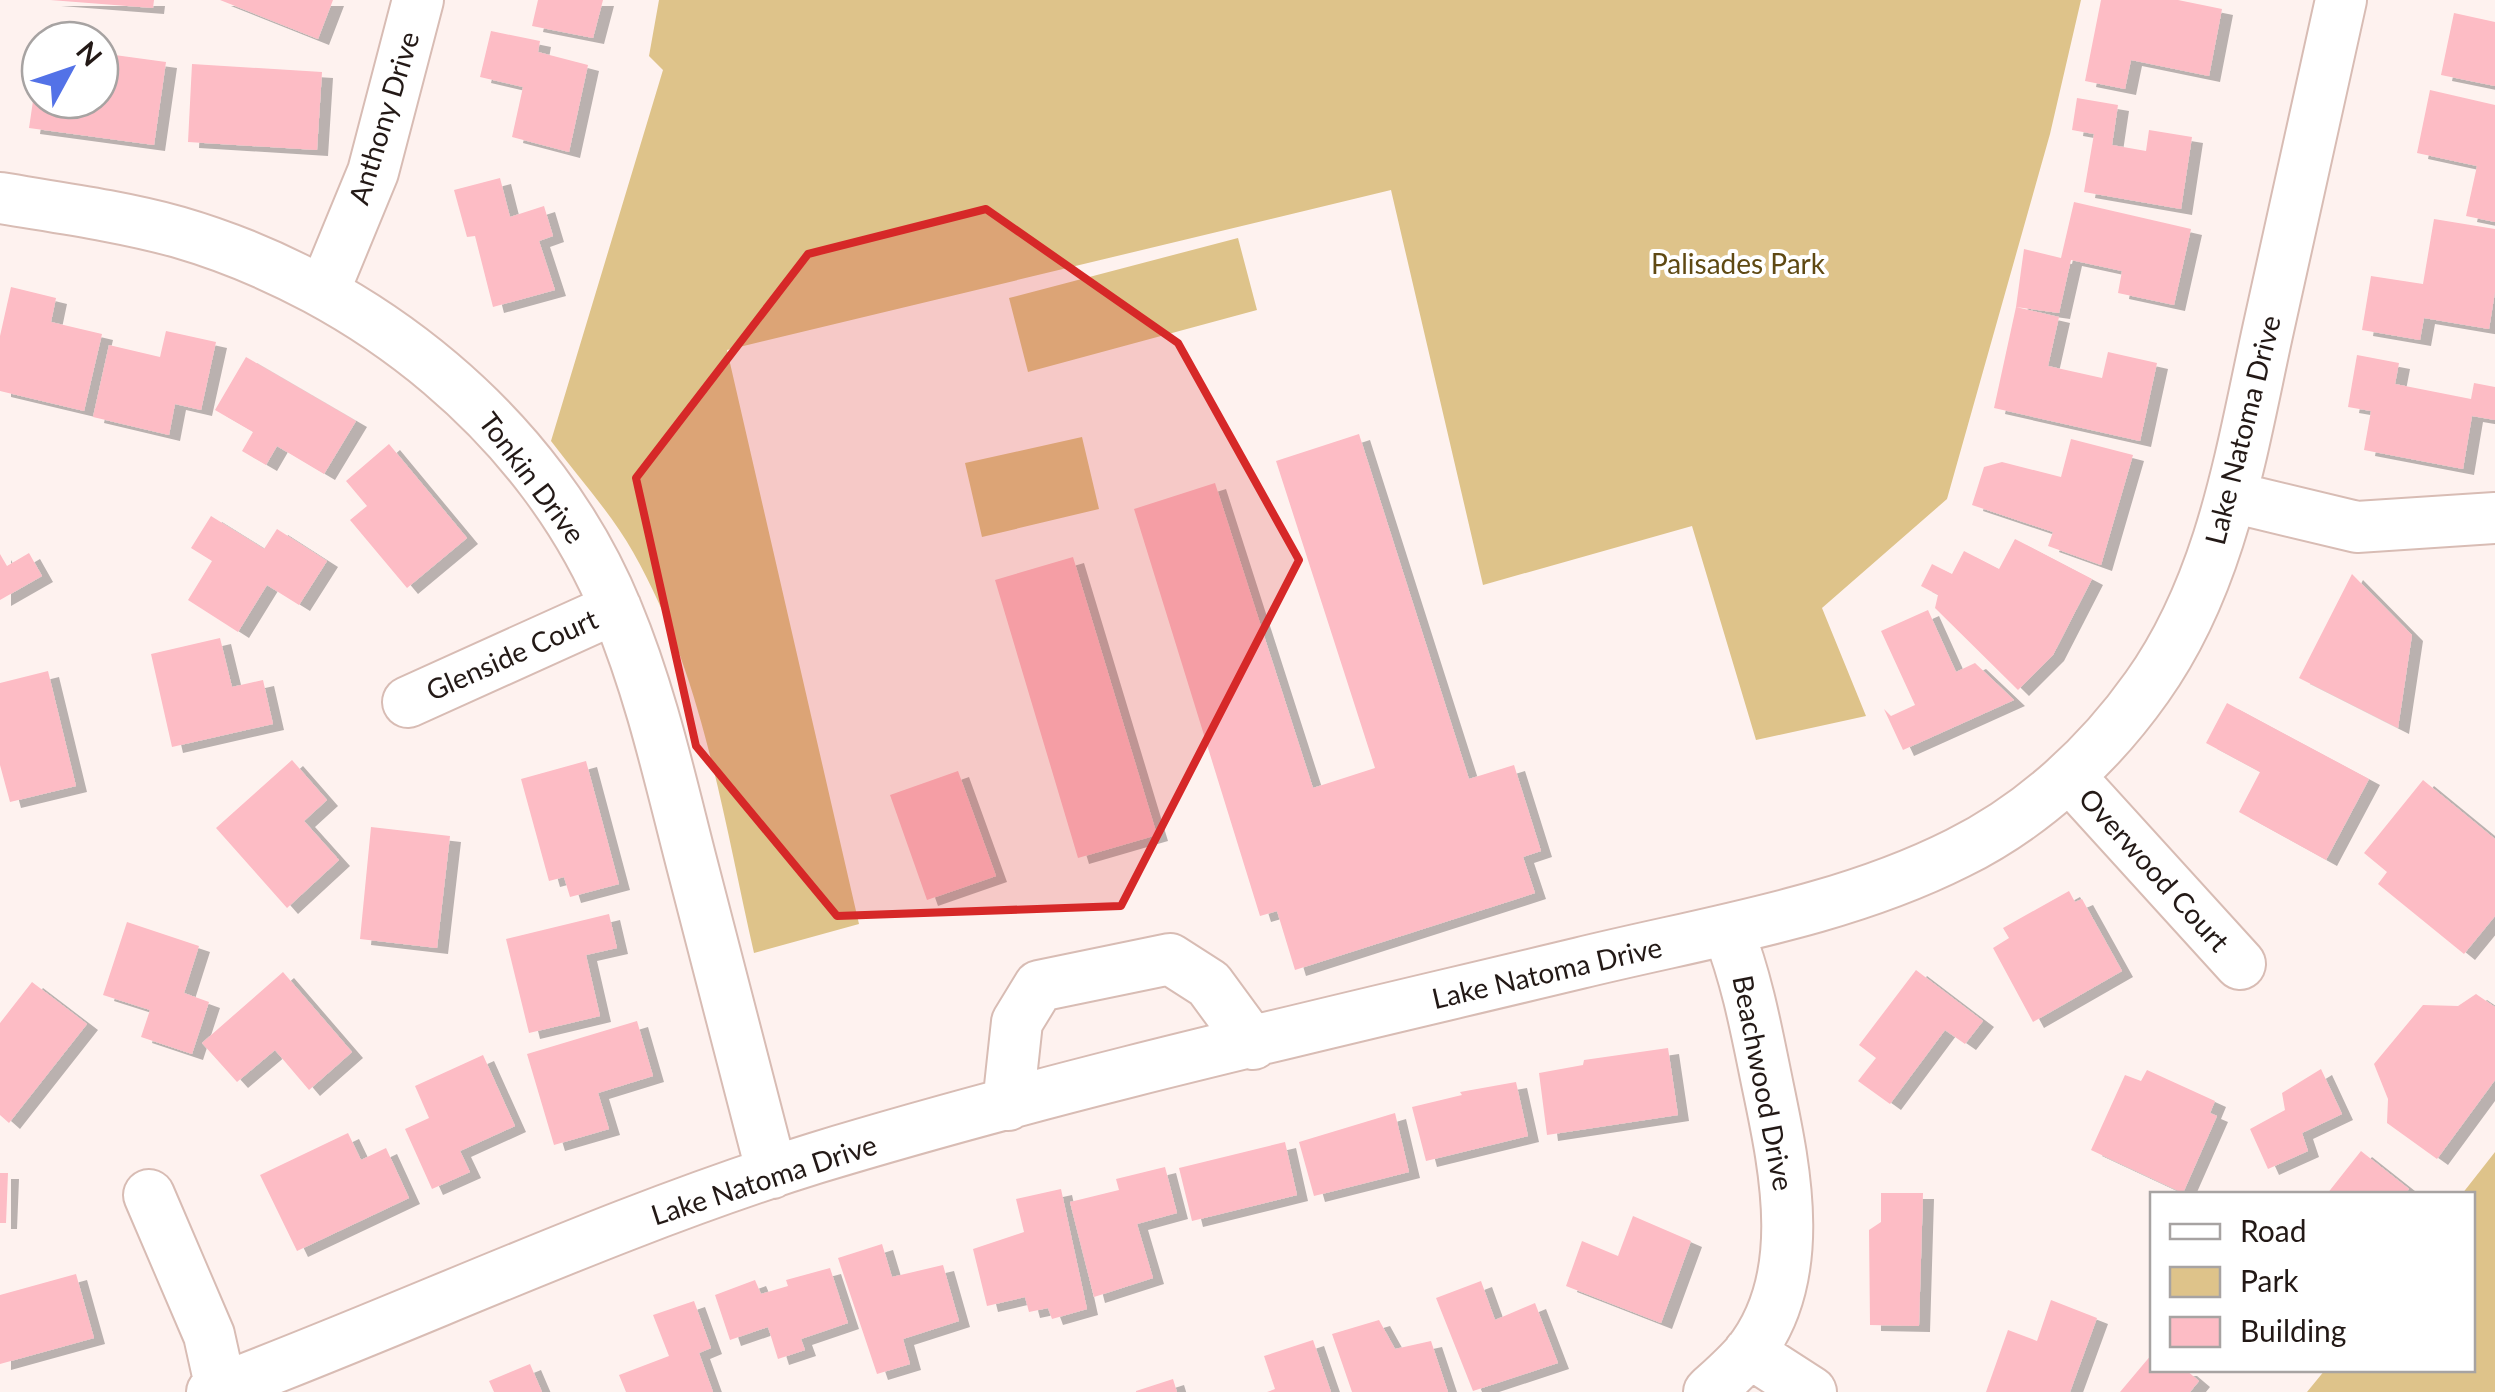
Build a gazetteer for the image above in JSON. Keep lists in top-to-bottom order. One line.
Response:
{"streets":{"street":["Anthony Drive","Lake Natoma Drive","Tonkin Drive","Glenside Court","Overwood Court","Beachwood Drive"]},"crossings":[["Anthony Drive","Tonkin Drive"],["Lake Natoma Drive","Tonkin Drive"],["Lake Natoma Drive","Overwood Court"],["Lake Natoma Drive","Beachwood Drive"],["Tonkin Drive","Glenside Court"]],"parks":["Palisades Park"],"legend":["Road","Park","Building"],"north":"top right"}
